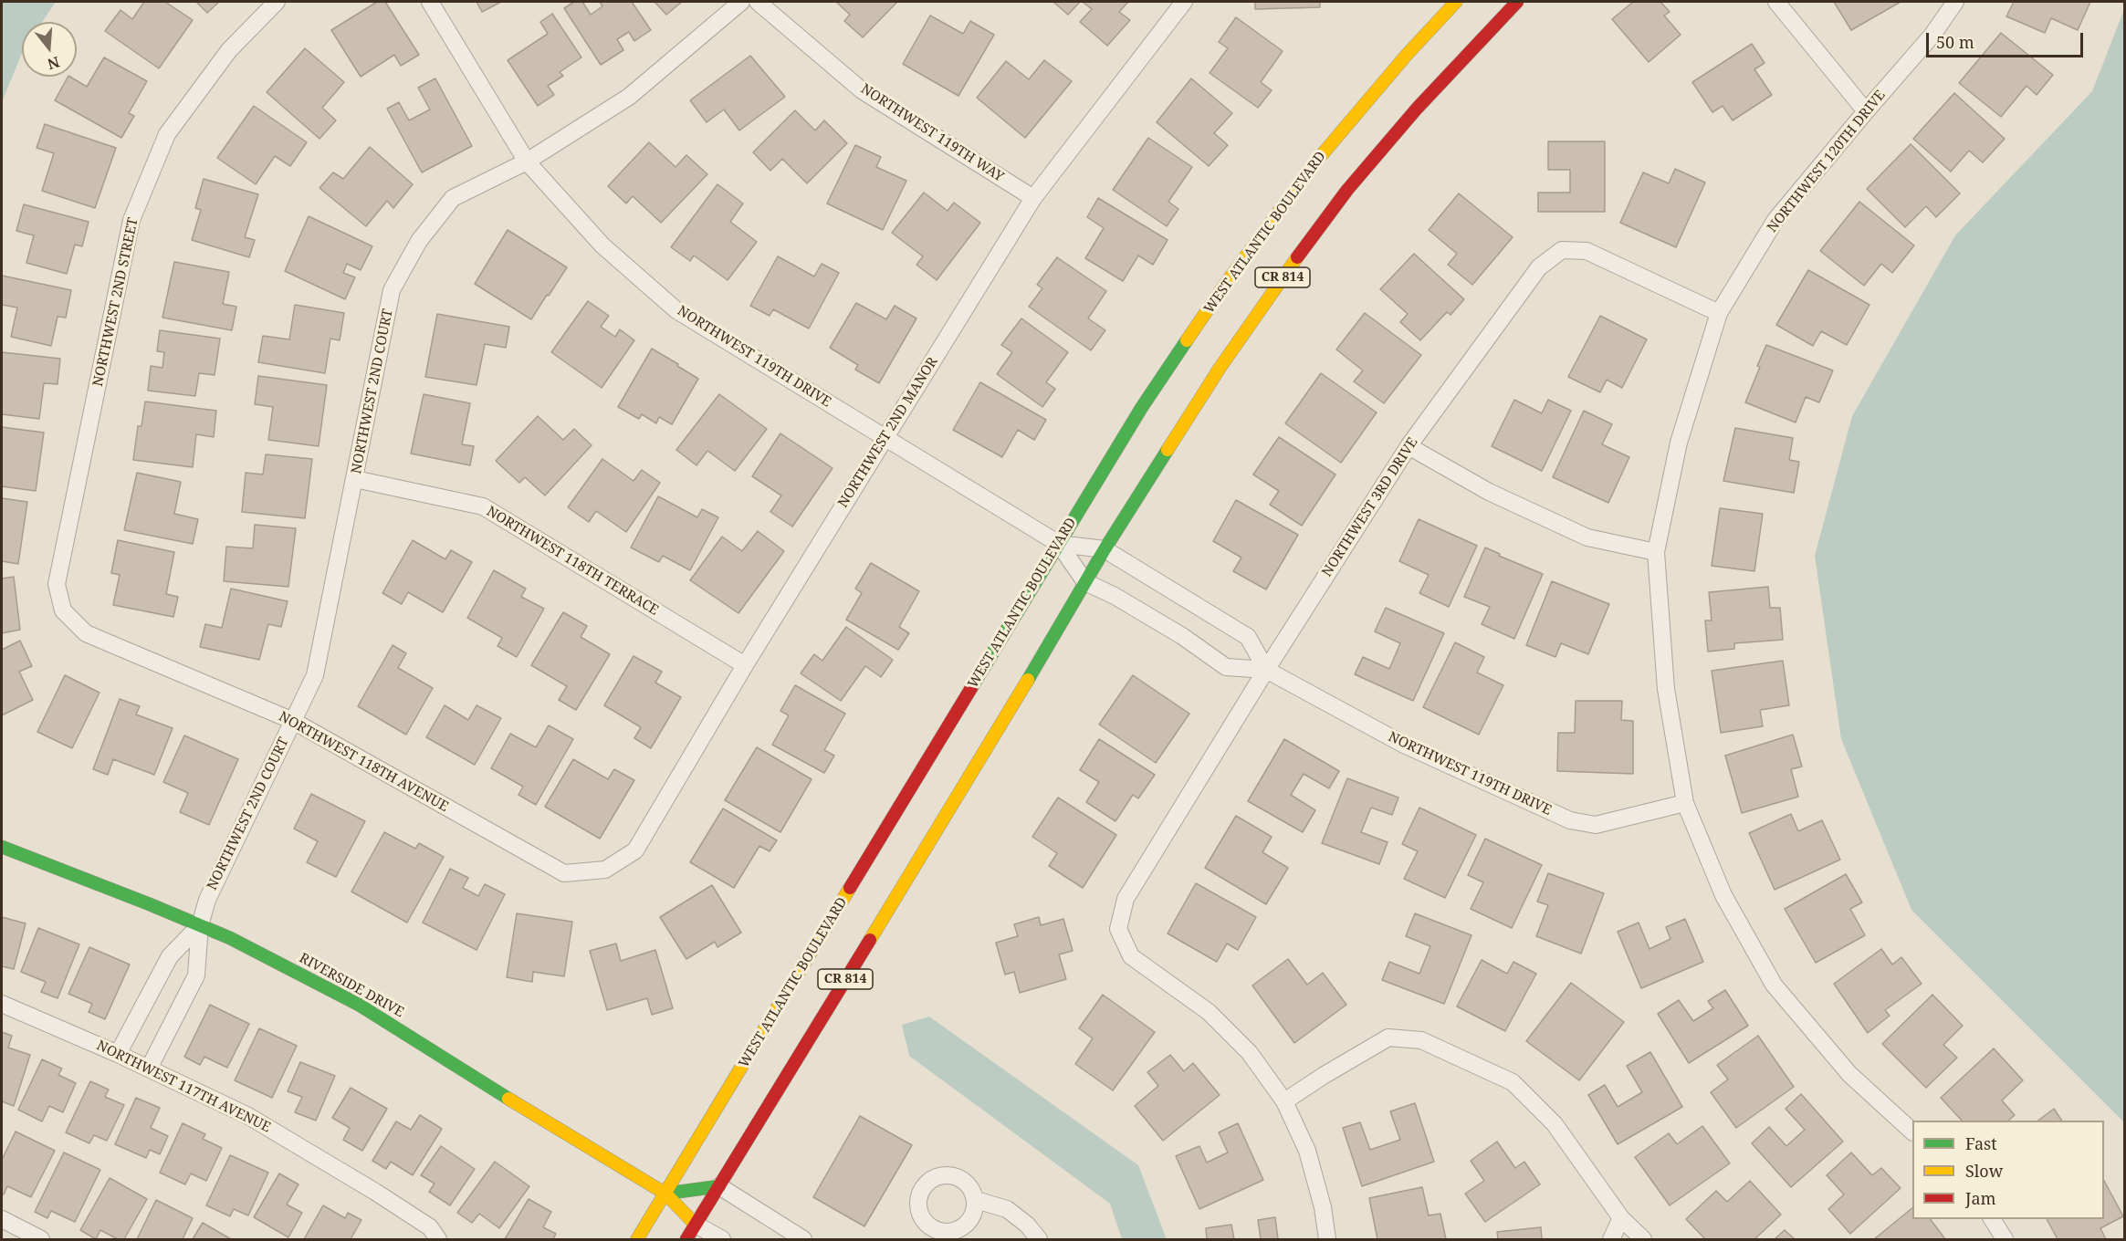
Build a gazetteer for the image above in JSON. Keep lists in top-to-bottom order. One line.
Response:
{"streets":{"main road":["WEST ATLANTIC BOULEVARD","CR 814","RIVERSIDE DRIVE"],"street":["NORTHWEST 119TH WAY","NORTHWEST 120TH DRIVE","NORTHWEST 2ND STREET","NORTHWEST 119TH DRIVE","NORTHWEST 2ND COURT","NORTHWEST 2ND MANOR","NORTHWEST 3RD DRIVE","NORTHWEST 118TH TERRACE","NORTHWEST 118TH AVENUE","NORTHWEST 117TH AVENUE"]},"crossings":[["NORTHWEST 119TH WAY","NORTHWEST 2ND MANOR"],["NORTHWEST 120TH DRIVE","NORTHWEST 119TH DRIVE"],["NORTHWEST 120TH DRIVE","NORTHWEST 3RD DRIVE"],["WEST ATLANTIC BOULEVARD","NORTHWEST 119TH DRIVE"],["WEST ATLANTIC BOULEVARD","RIVERSIDE DRIVE"],["CR 814","NORTHWEST 119TH DRIVE"],["CR 814","RIVERSIDE DRIVE"],["NORTHWEST 2ND STREET","NORTHWEST 118TH AVENUE"],["NORTHWEST 119TH DRIVE","NORTHWEST 2ND COURT"],["NORTHWEST 119TH DRIVE","NORTHWEST 2ND MANOR"],["NORTHWEST 119TH DRIVE","NORTHWEST 3RD DRIVE"],["NORTHWEST 2ND COURT","NORTHWEST 118TH TERRACE"],["NORTHWEST 2ND COURT","NORTHWEST 118TH AVENUE"],["NORTHWEST 2ND COURT","RIVERSIDE DRIVE"],["NORTHWEST 2ND COURT","NORTHWEST 117TH AVENUE"],["NORTHWEST 2ND MANOR","NORTHWEST 118TH TERRACE"],["NORTHWEST 2ND MANOR","NORTHWEST 118TH AVENUE"]],"legend":["Fast","Slow","Jam"],"scale_bar":"50 m","north":"bottom"}
